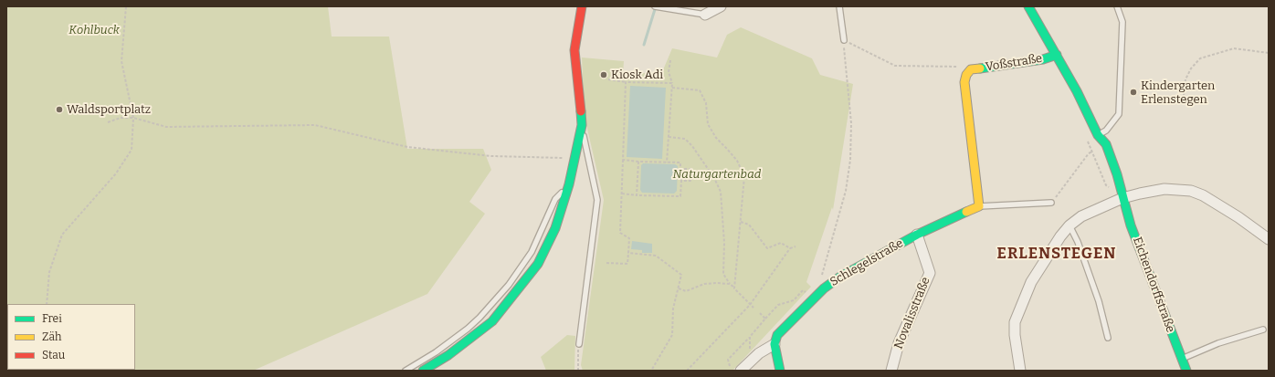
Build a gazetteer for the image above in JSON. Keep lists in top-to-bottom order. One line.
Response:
{"streets":{"street":["Voßstraße","Schlegelstraße","Eichendorffstraße","Novalisstraße"]},"crossings":[["Voßstraße","Eichendorffstraße"],["Schlegelstraße","Novalisstraße"]],"districts":["ERLENSTEGEN"],"parks":["Kohlbuck","Naturgartenbad"],"places":["Kiosk Adi","Kindergarten Erlenstegen","Waldsportplatz"],"legend":["Frei","Zäh","Stau"]}
